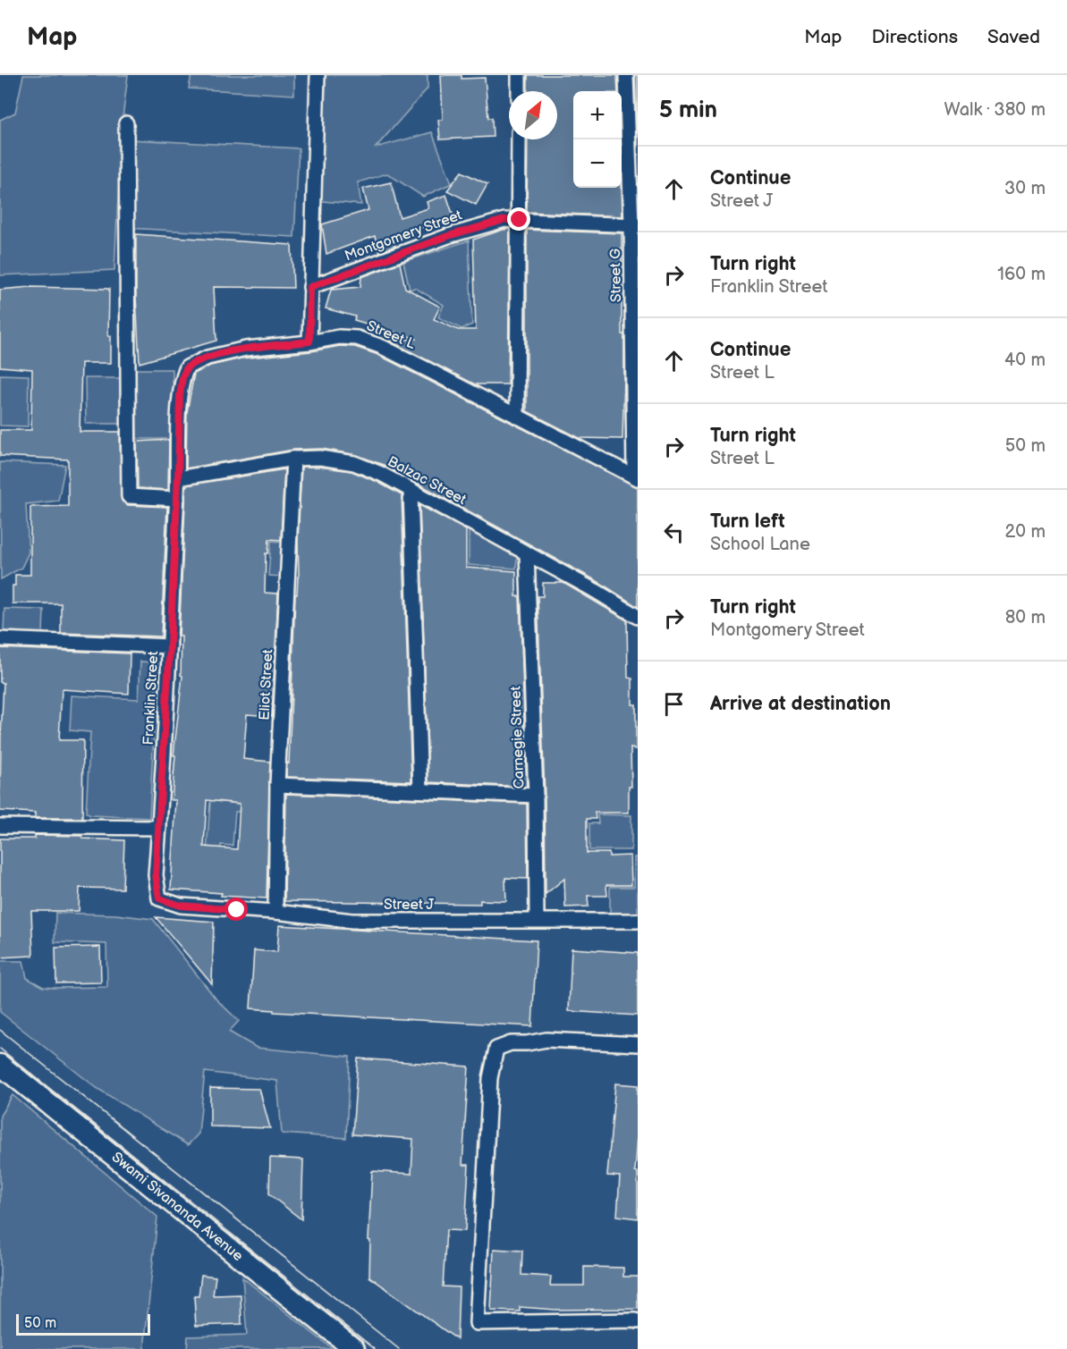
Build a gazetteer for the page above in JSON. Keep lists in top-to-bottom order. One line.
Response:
{"streets":{"street":["Montgomery Street","Street G","Street L","Balzac Street","Eliot Street","Franklin Street","Carnegie Street","Street J","Swami Sivananda Avenue"]},"crossings":[["Montgomery Street","Street G"],["Street G","Street L"],["Street L","Balzac Street"],["Street L","Franklin Street"],["Balzac Street","Eliot Street"],["Balzac Street","Franklin Street"],["Balzac Street","Carnegie Street"],["Eliot Street","Street J"],["Franklin Street","Street J"],["Carnegie Street","Street J"]],"scale_bar":"50 m","north":"top right","page":{"header":"Map","nav":["Map","Directions","Saved"],"heading":["5 min","Walk · 380 m"],"map_buttons":["+","−"],"list":[["Continue","Street J","30 m"],["Turn right","Franklin Street","160 m"],["Continue","Street L","40 m"],["Turn right","Street L","50 m"],["Turn left","School Lane","20 m"],["Turn right","Montgomery Street","80 m"],"Arrive at destination"],"scale":"50 m"}}
